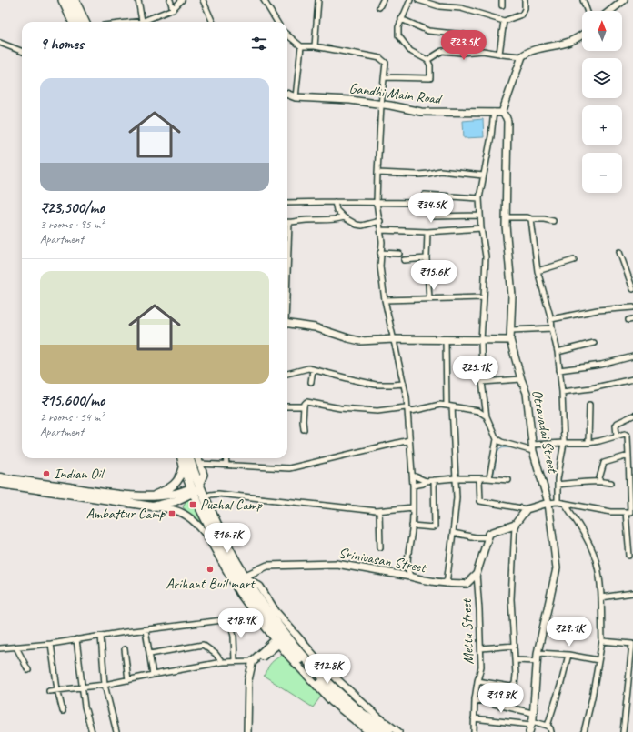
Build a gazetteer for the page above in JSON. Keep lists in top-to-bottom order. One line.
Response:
{"streets":{"street":["Gandhi Main Road","Otravadai Street","Srinivasan Street","Mettu Street"]},"crossings":[["Gandhi Main Road","Otravadai Street"],["Srinivasan Street","Mettu Street"]],"places":{"other":["Indian Oil","Arihant Buil mart"],"transit":["Puzhal Camp","Ambattur Camp"]},"north":"top","page":{"map_buttons":["+","−"],"heading":"9 homes","price":["₹23.5K","₹34.5K","₹15.6K","₹25.1K","₹16.7K","₹18.9K","₹29.1K","₹12.8K","₹19.8K"],"list":[{"name":"₹23,500/mo","note":"3 rooms · 95 m² · Apartment"},{"name":"₹15,600/mo","note":"2 rooms · 54 m² · Apartment"}]}}
